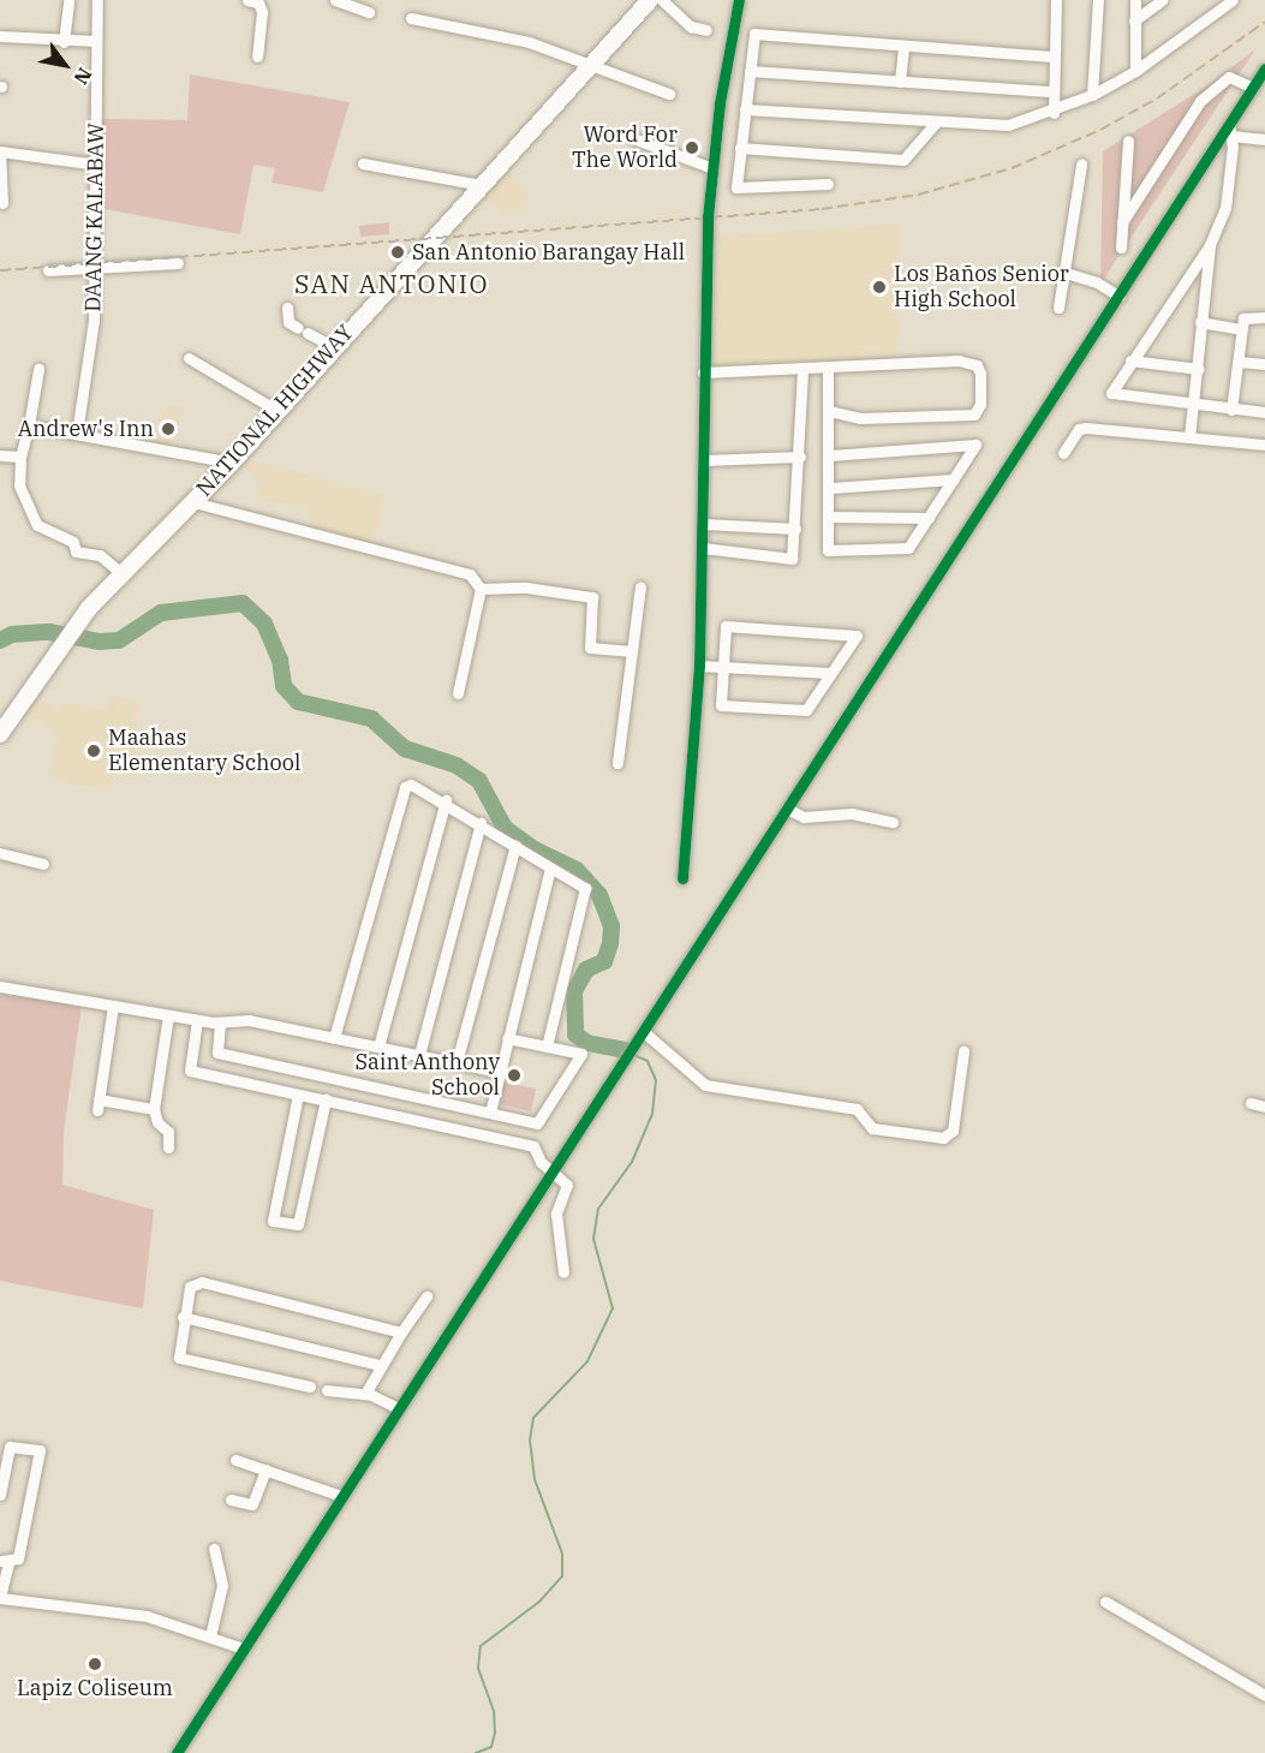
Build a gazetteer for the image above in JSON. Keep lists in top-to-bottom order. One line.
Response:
{"streets":{"main road":["NATIONAL HIGHWAY"],"street":["DAANG KALABAW"]},"districts":["SAN ANTONIO"],"places":["Word For The World","San Antonio Barangay Hall","Los Baños Senior High School","Andrew's Inn","Maahas Elementary School","Saint Anthony School","Lapiz Coliseum"],"north":"bottom right"}
